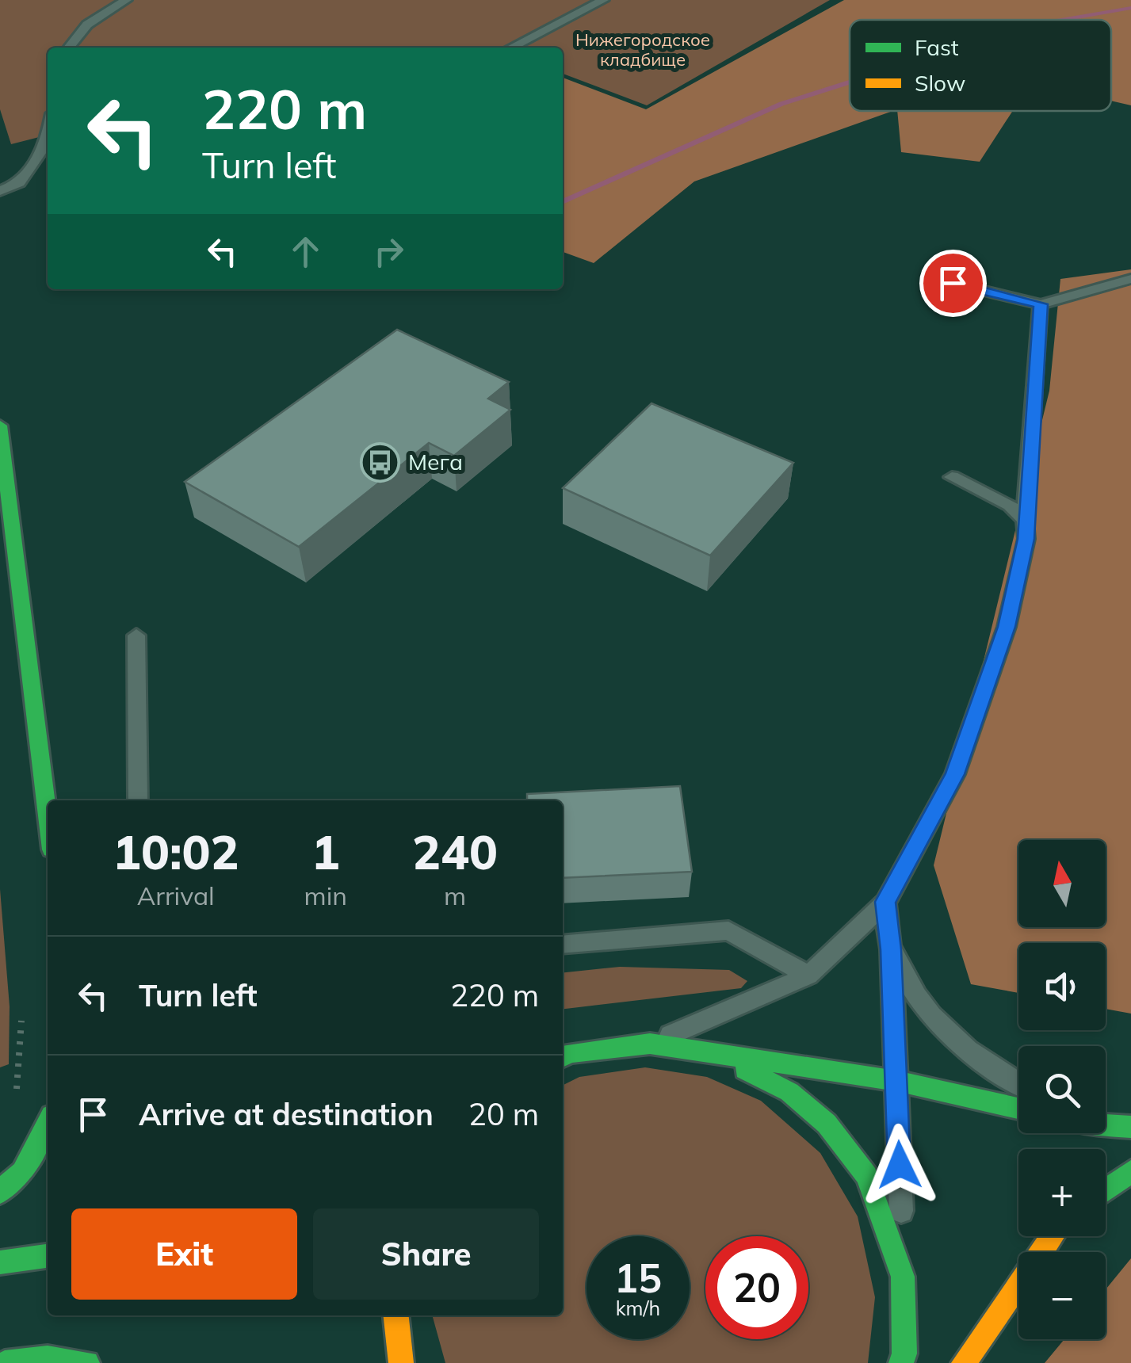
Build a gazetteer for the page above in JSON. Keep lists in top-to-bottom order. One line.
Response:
{"parks":["Нижегородское кладбище"],"places":{"bus stop":["Мега"]},"legend":["Fast","Slow"],"north":"top","page":{"turn":["220 m","Turn left"],"eta":["10:02","Arrival","1","min","240","m"],"map_buttons":["+","−"],"list":[{"name":"Turn left","value":"220 m"},{"name":"Arrive at destination","value":"20 m"}],"buttons":["Exit","Share"],"speed":"15 km/h","limit":"20"}}
